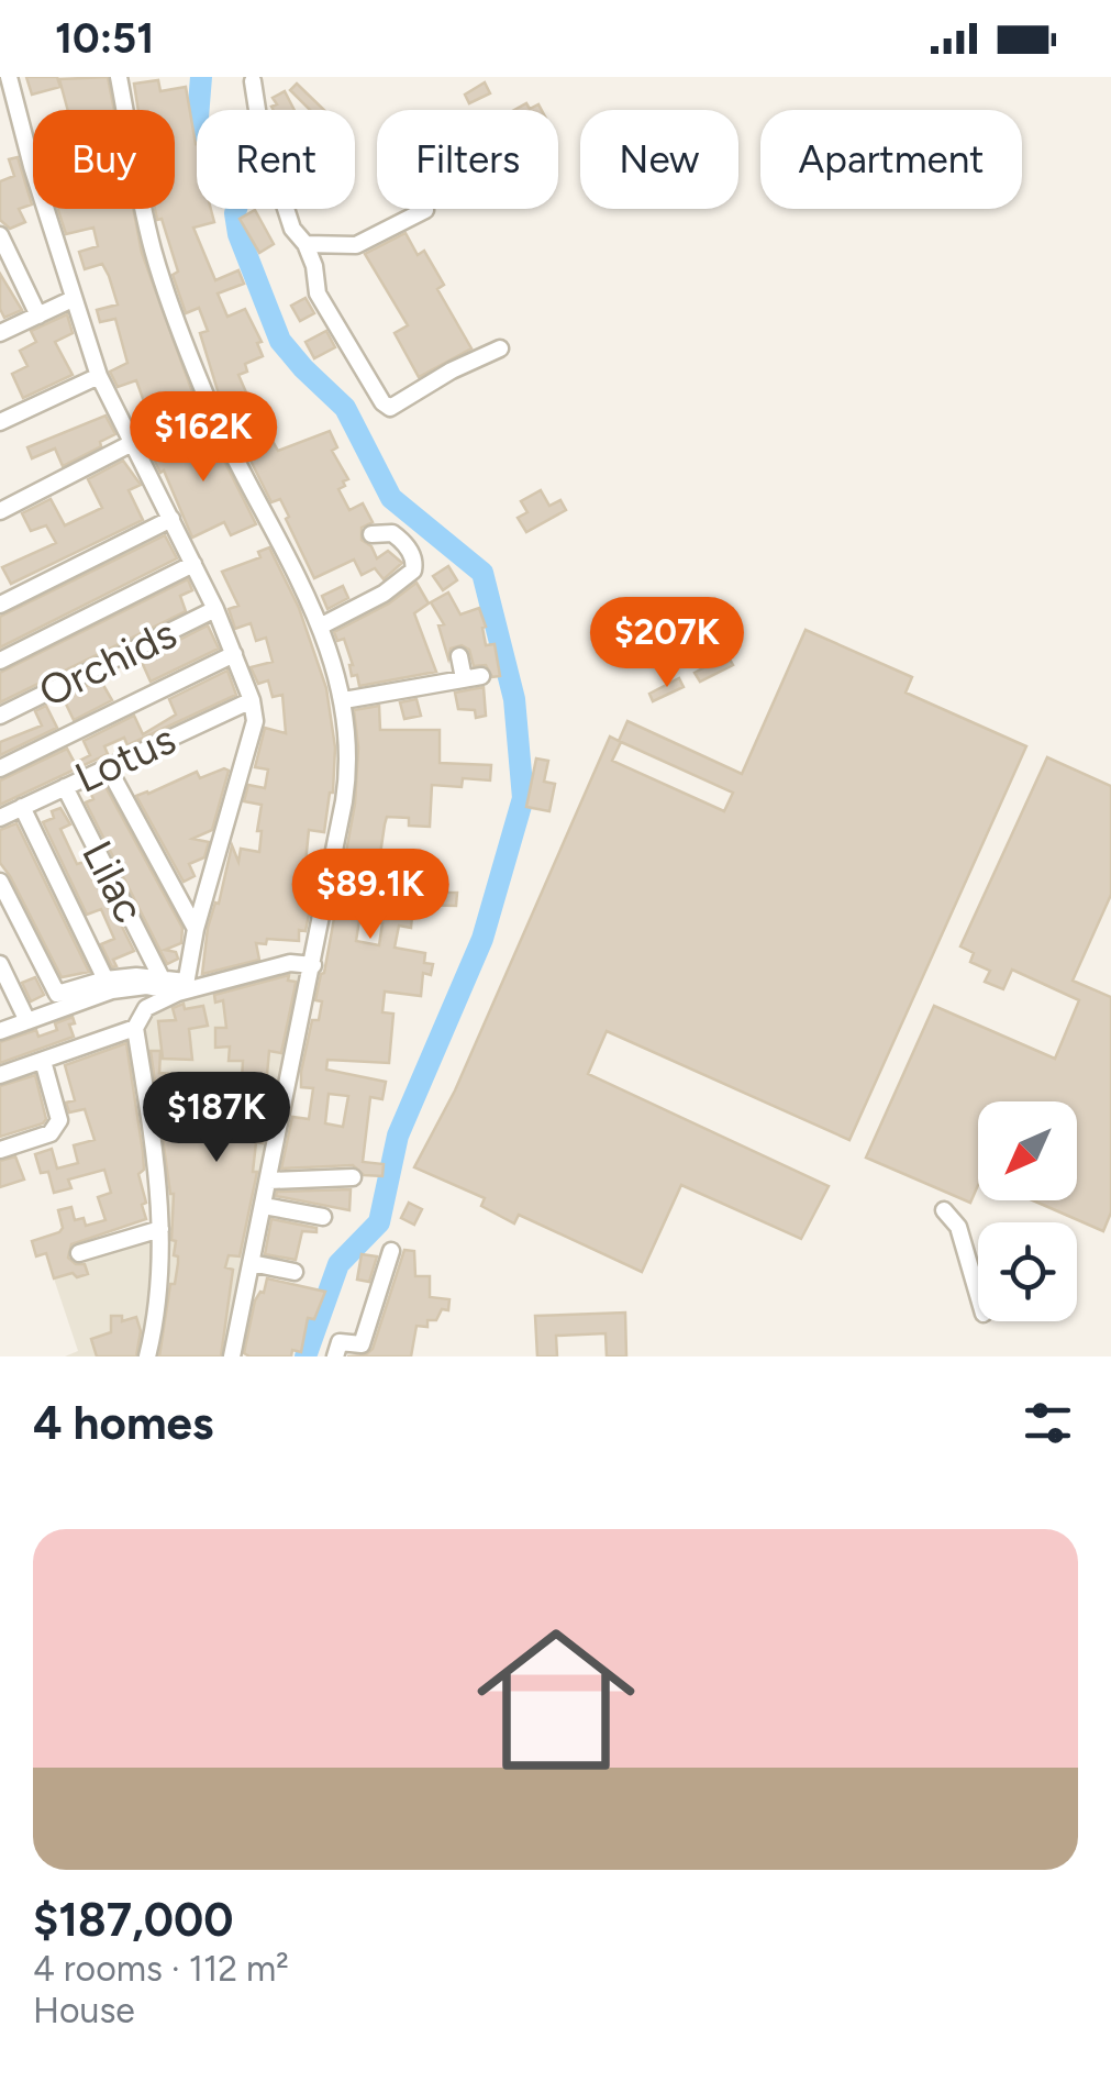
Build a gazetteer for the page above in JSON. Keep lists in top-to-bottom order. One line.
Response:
{"streets":{"street":["Orchids","Lotus","Lilac"]},"crossings":[["Lotus","Lilac"]],"north":"bottom left","page":{"status":"10:51","chip":["Buy","Rent","Filters","New","Apartment"],"price":["$162K","$207K","$89.1K","$187K"],"heading":"4 homes","list":[{"name":"$187,000","note":"4 rooms · 112 m² · House"}]}}
